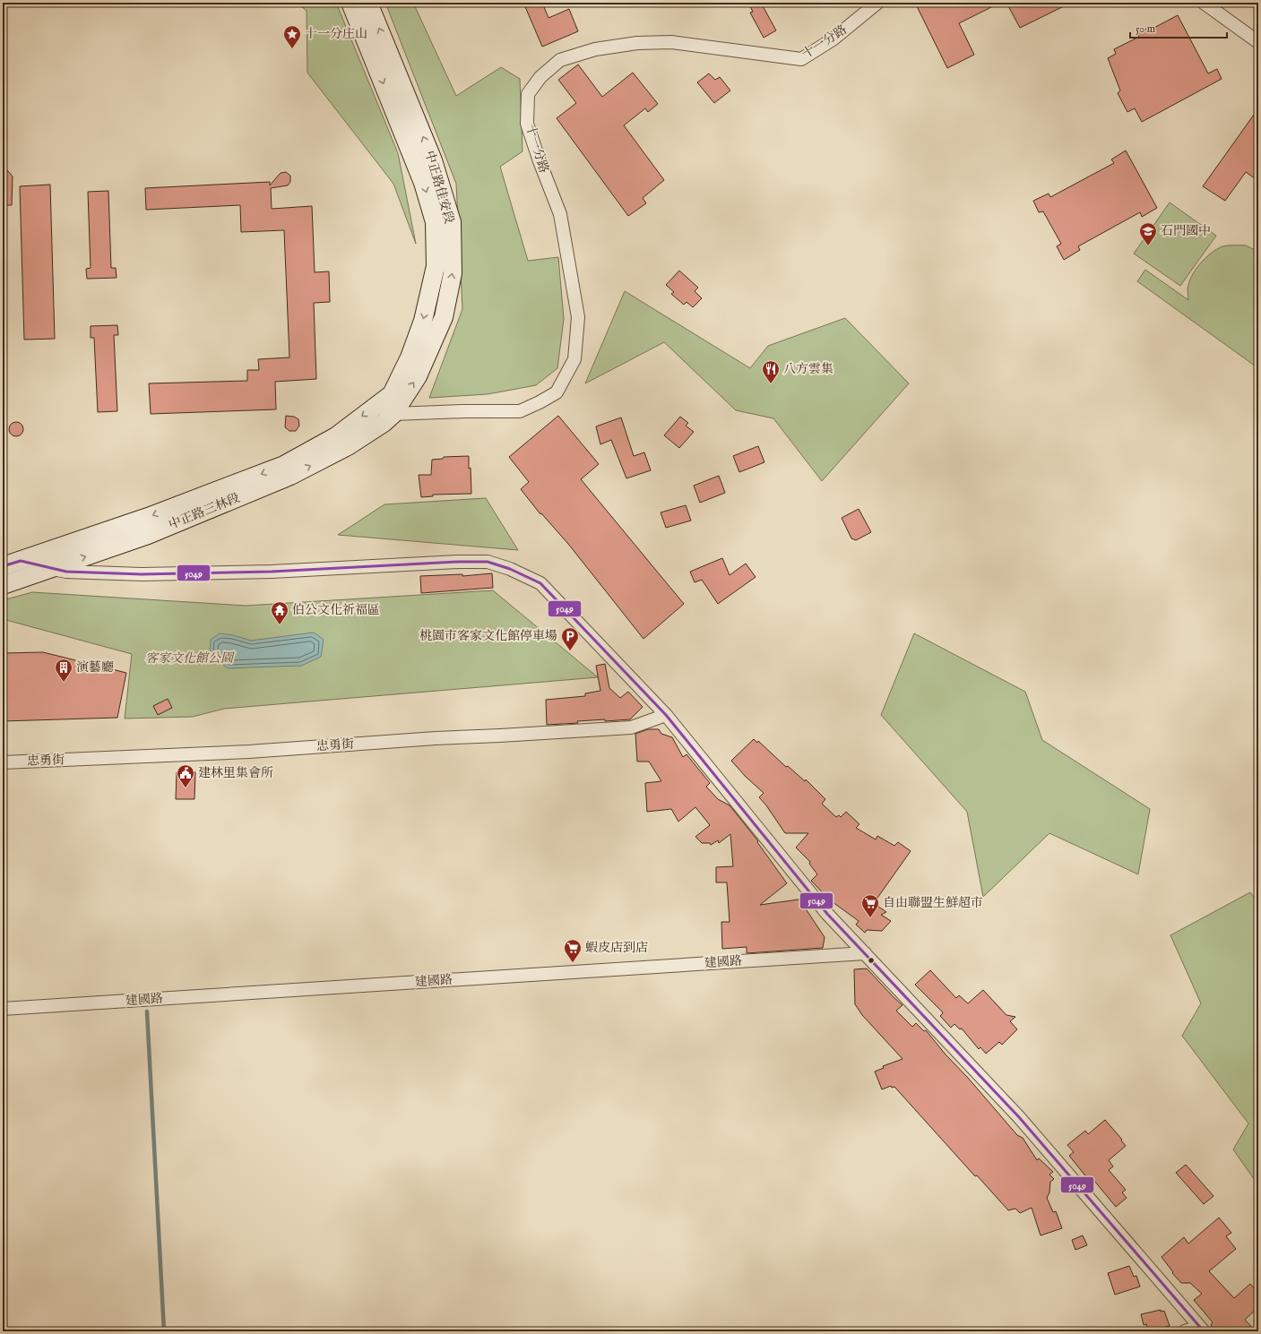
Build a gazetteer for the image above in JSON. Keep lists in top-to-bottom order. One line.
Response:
{"streets":{"main road":["中正路佳安段","中正路三林段"],"street":["十一分路","忠勇街","建國路"]},"crossings":[["十一分路","中正路佳安段"],["十一分路","中正路三林段"],["中正路佳安段","中正路三林段"]],"parks":["客家文化館公園"],"places":{"place":["十一分庄山"],"school or university":["石門國中"],"restaurant":["八方雲集"],"temple":["伯公文化祈福區"],"parking":["桃園市客家文化館停車場"],"building":["演藝廳"],"public building":["建林里集會所"],"supermarket":["自由聯盟生鮮超市","蝦皮店到店"]},"lines":["transit line 5049"],"scale_bar":"50 m"}
